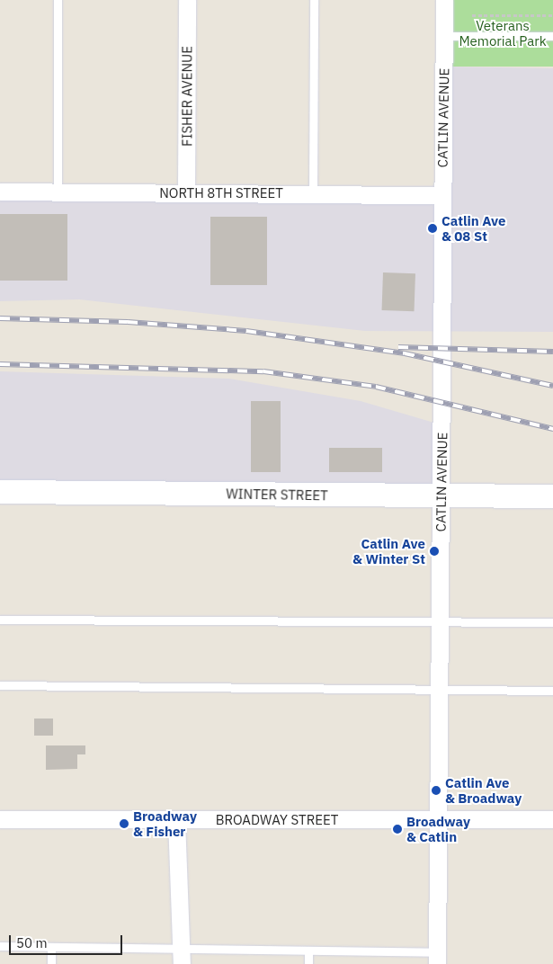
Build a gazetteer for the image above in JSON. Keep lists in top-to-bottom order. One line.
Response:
{"streets":{"street":["FISHER AVENUE","CATLIN AVENUE","NORTH 8TH STREET","WINTER STREET","BROADWAY STREET"]},"crossings":[["FISHER AVENUE","NORTH 8TH STREET"],["CATLIN AVENUE","NORTH 8TH STREET"],["CATLIN AVENUE","WINTER STREET"],["CATLIN AVENUE","BROADWAY STREET"]],"parks":["Veterans Memorial Park"],"places":["Catlin Ave & 08 St","Catlin Ave & Winter St","Catlin Ave & Broadway","Broadway & Fisher","Broadway & Catlin"],"scale_bar":"50 m"}
